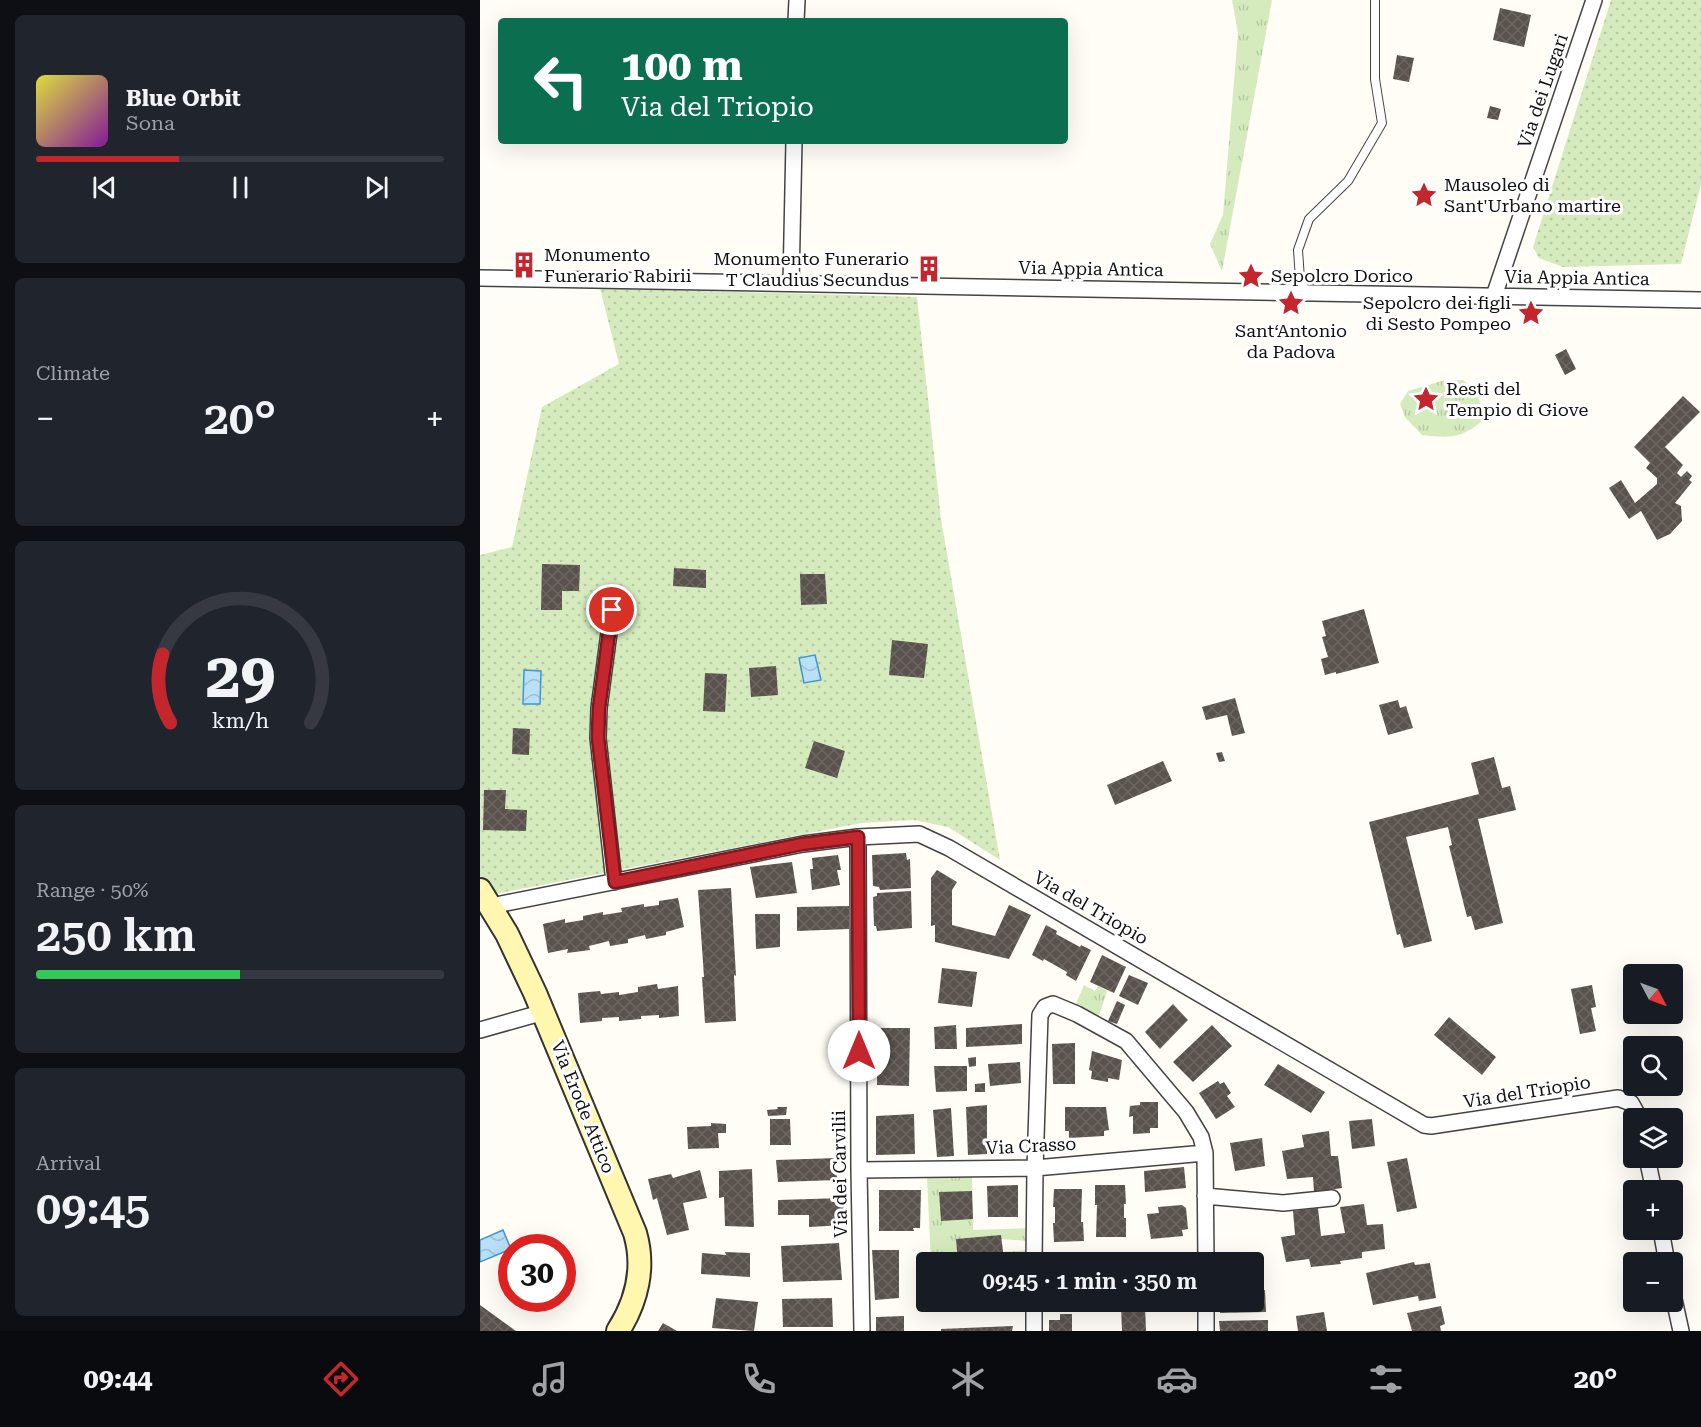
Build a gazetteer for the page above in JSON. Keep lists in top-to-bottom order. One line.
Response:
{"streets":{"main road":["Via Erode Attico"],"street":["Via dei Lugari","Via Appia Antica","Via del Triopio","Via Crasso","Via dei Carvilii"]},"crossings":[["Via dei Lugari","Via Appia Antica"],["Via del Triopio","Via Erode Attico"],["Via del Triopio","Via dei Carvilii"],["Via Crasso","Via dei Carvilii"]],"places":{"place":["Mausoleo di Sant'Urbano martire","Sepolcro Dorico","Sant‘Antonio da Padova","Sepolcro dei figli di Sesto Pompeo","Resti del Tempio di Giove"],"building":["Monumento Funerario Rabirii","Monumento Funerario T Claudius Secundus"]},"north":"bottom right","page":{"turn":["100 m","Via del Triopio"],"song":["Blue Orbit","Sona"],"tile":["Climate",["Range · 50%","250 km"],["Arrival","09:45"]],"heat":["−","20°","+"],"map_buttons":["+","−"],"limit":"30","trip":"09:45 · 1 min · 350 m","tabs":["09:44","20°"],"gauge":["29","km/h"]}}
